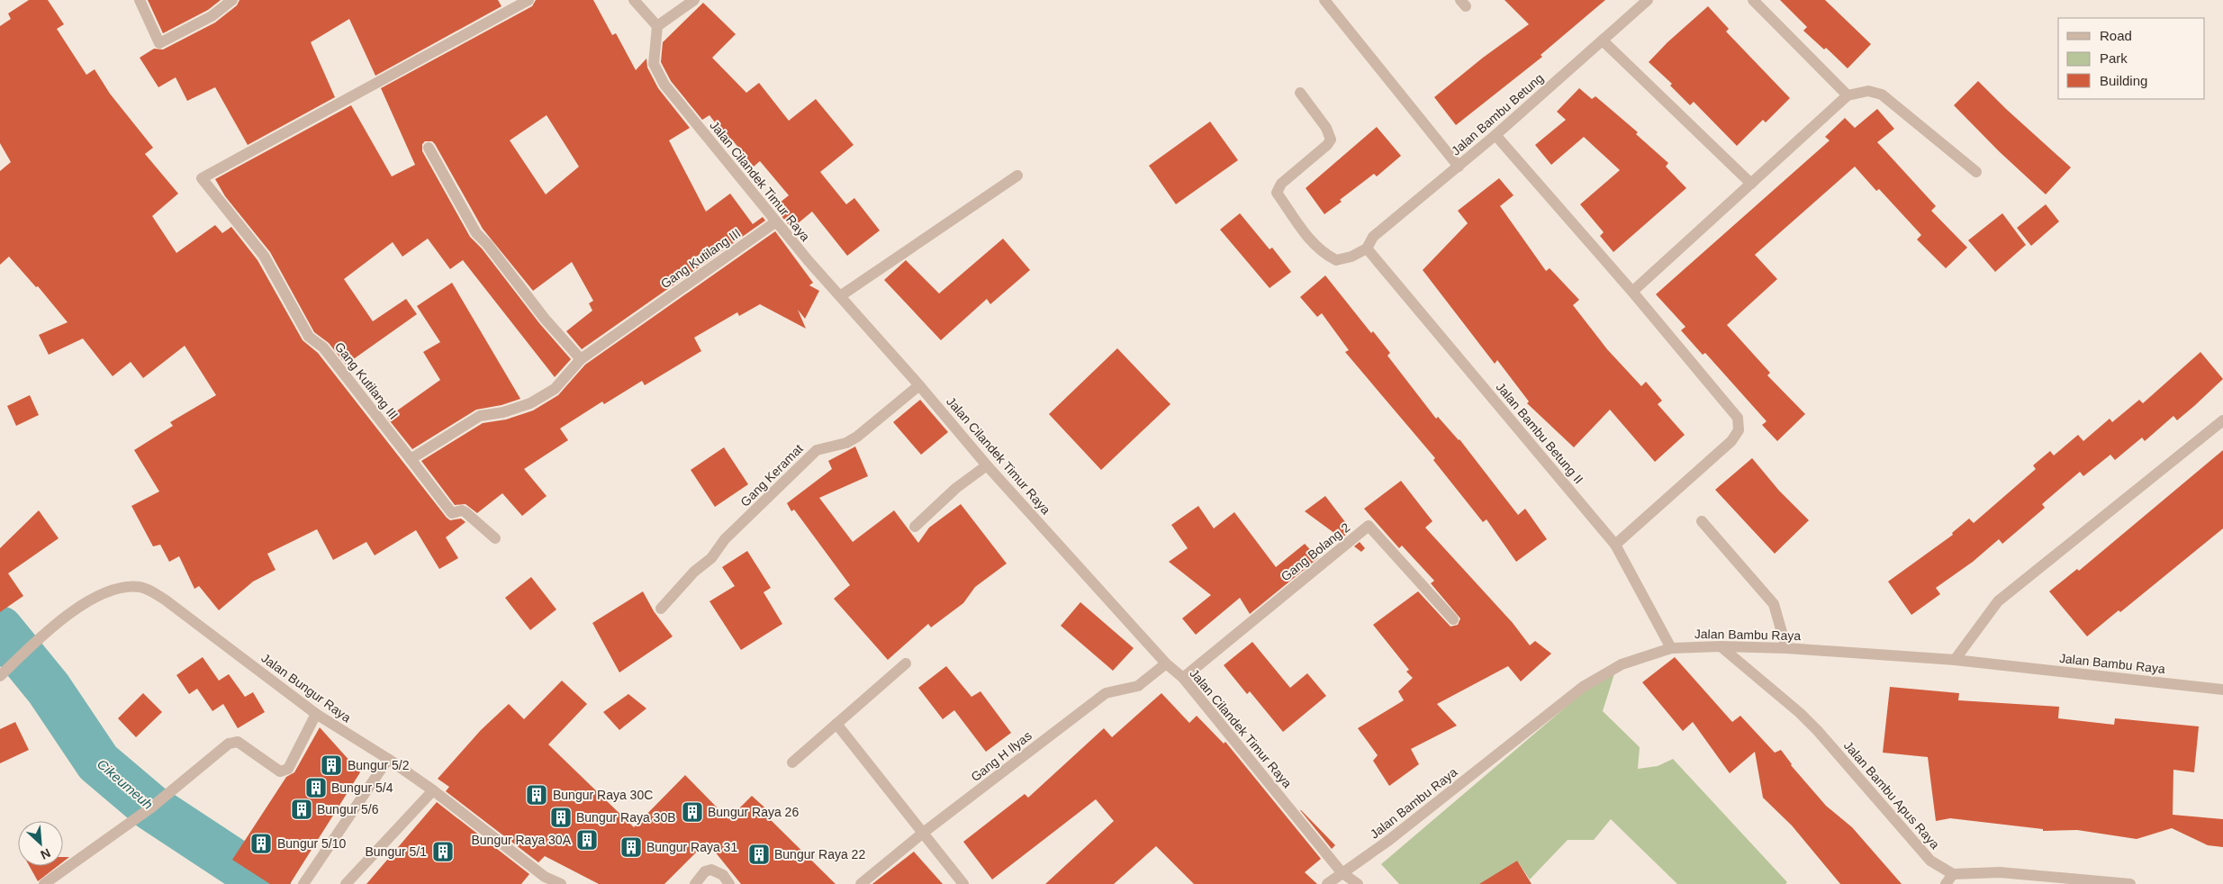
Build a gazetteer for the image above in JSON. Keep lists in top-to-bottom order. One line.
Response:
{"streets":{"street":["Jalan Bambu Betung","Jalan Cilandek Timur Raya","Gang Kutilang III","Jalan Bambu Betung II","Gang Keramat","Gang Bolang 2","Jalan Bambu Raya","Jalan Bungur Raya","Gang H Ilyas","Jalan Bambu Apus Raya"]},"crossings":[["Jalan Bambu Betung","Jalan Bambu Betung II"],["Jalan Cilandek Timur Raya","Gang Kutilang III"],["Jalan Cilandek Timur Raya","Gang Keramat"],["Jalan Cilandek Timur Raya","Gang Bolang 2"],["Jalan Cilandek Timur Raya","Jalan Bambu Raya"],["Jalan Cilandek Timur Raya","Gang H Ilyas"],["Jalan Bambu Betung II","Jalan Bambu Raya"],["Jalan Bambu Raya","Jalan Bambu Apus Raya"]],"water":["Cikeumeuh"],"places":{"building":["Bungur 5/2","Bungur 5/4","Bungur Raya 30C","Bungur 5/6","Bungur Raya 26","Bungur Raya 30B","Bungur Raya 30A","Bungur 5/10","Bungur Raya 31","Bungur 5/1","Bungur Raya 22"]},"legend":["Road","Park","Building"],"north":"bottom right"}
